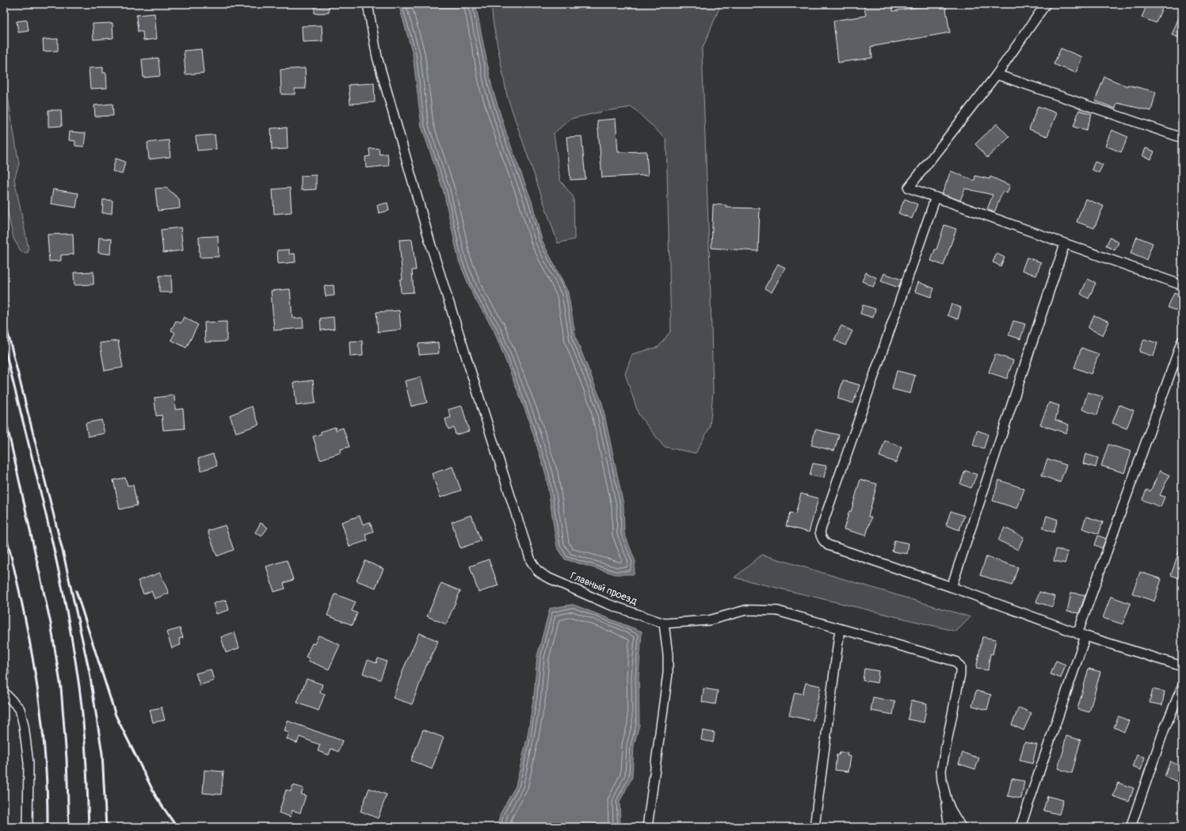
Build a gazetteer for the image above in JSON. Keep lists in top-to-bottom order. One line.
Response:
{"streets":{"street":["Главный проезд"]}}
